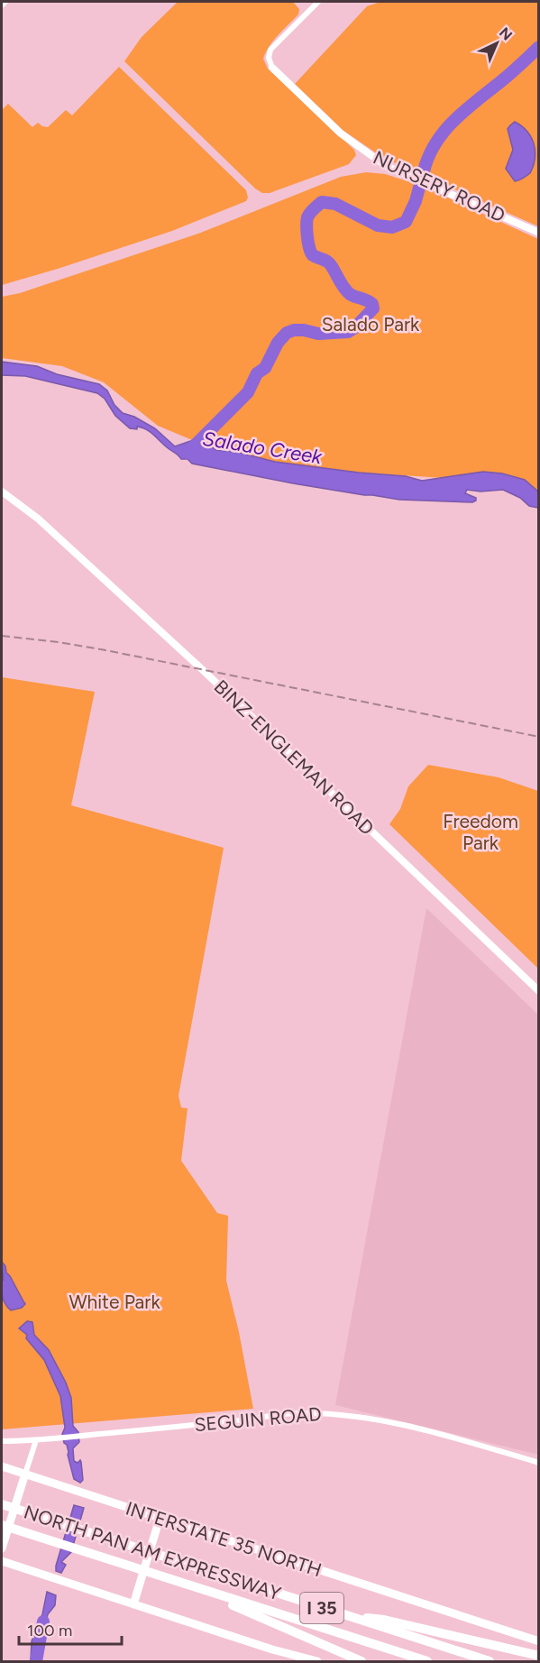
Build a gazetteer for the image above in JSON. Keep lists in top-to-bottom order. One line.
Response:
{"streets":{"highway":["NORTH PAN AM EXPRESSWAY","I 35"],"main road":["INTERSTATE 35 NORTH"],"street":["NURSERY ROAD","BINZ-ENGLEMAN ROAD","SEGUIN ROAD"]},"water":["Salado Creek"],"parks":["Salado Park","Freedom Park","White Park"],"scale_bar":"100 m","north":"top right"}
